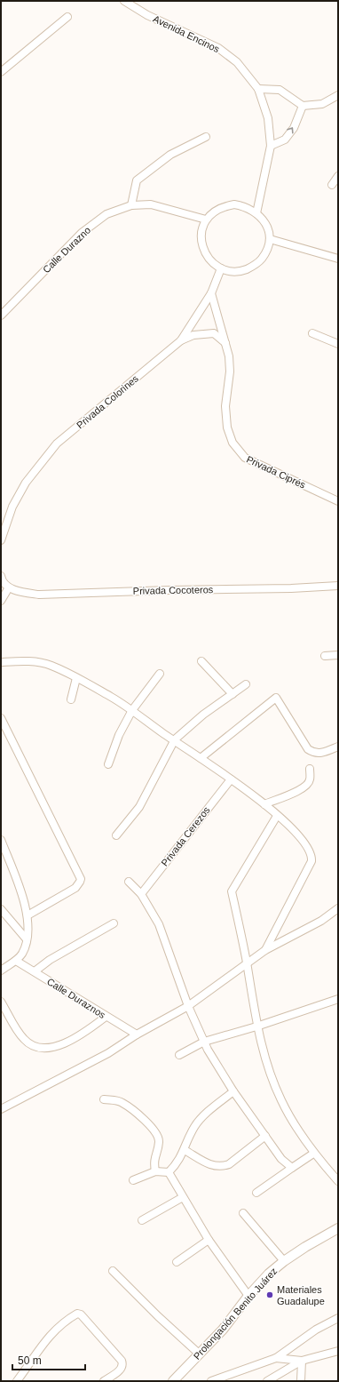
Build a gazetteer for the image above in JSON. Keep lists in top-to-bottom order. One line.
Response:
{"streets":{"street":["Avenida Encinos","Calle Durazno","Privada Colorines","Privada Ciprés","Privada Cocoteros","Privada Cerezos","Calle Duraznos","Prolongación Benito Juárez"]},"crossings":[["Avenida Encinos","Calle Durazno"],["Avenida Encinos","Privada Colorines"],["Calle Durazno","Privada Colorines"],["Privada Colorines","Privada Ciprés"]],"places":["Materiales Guadalupe"],"scale_bar":"50 m"}
